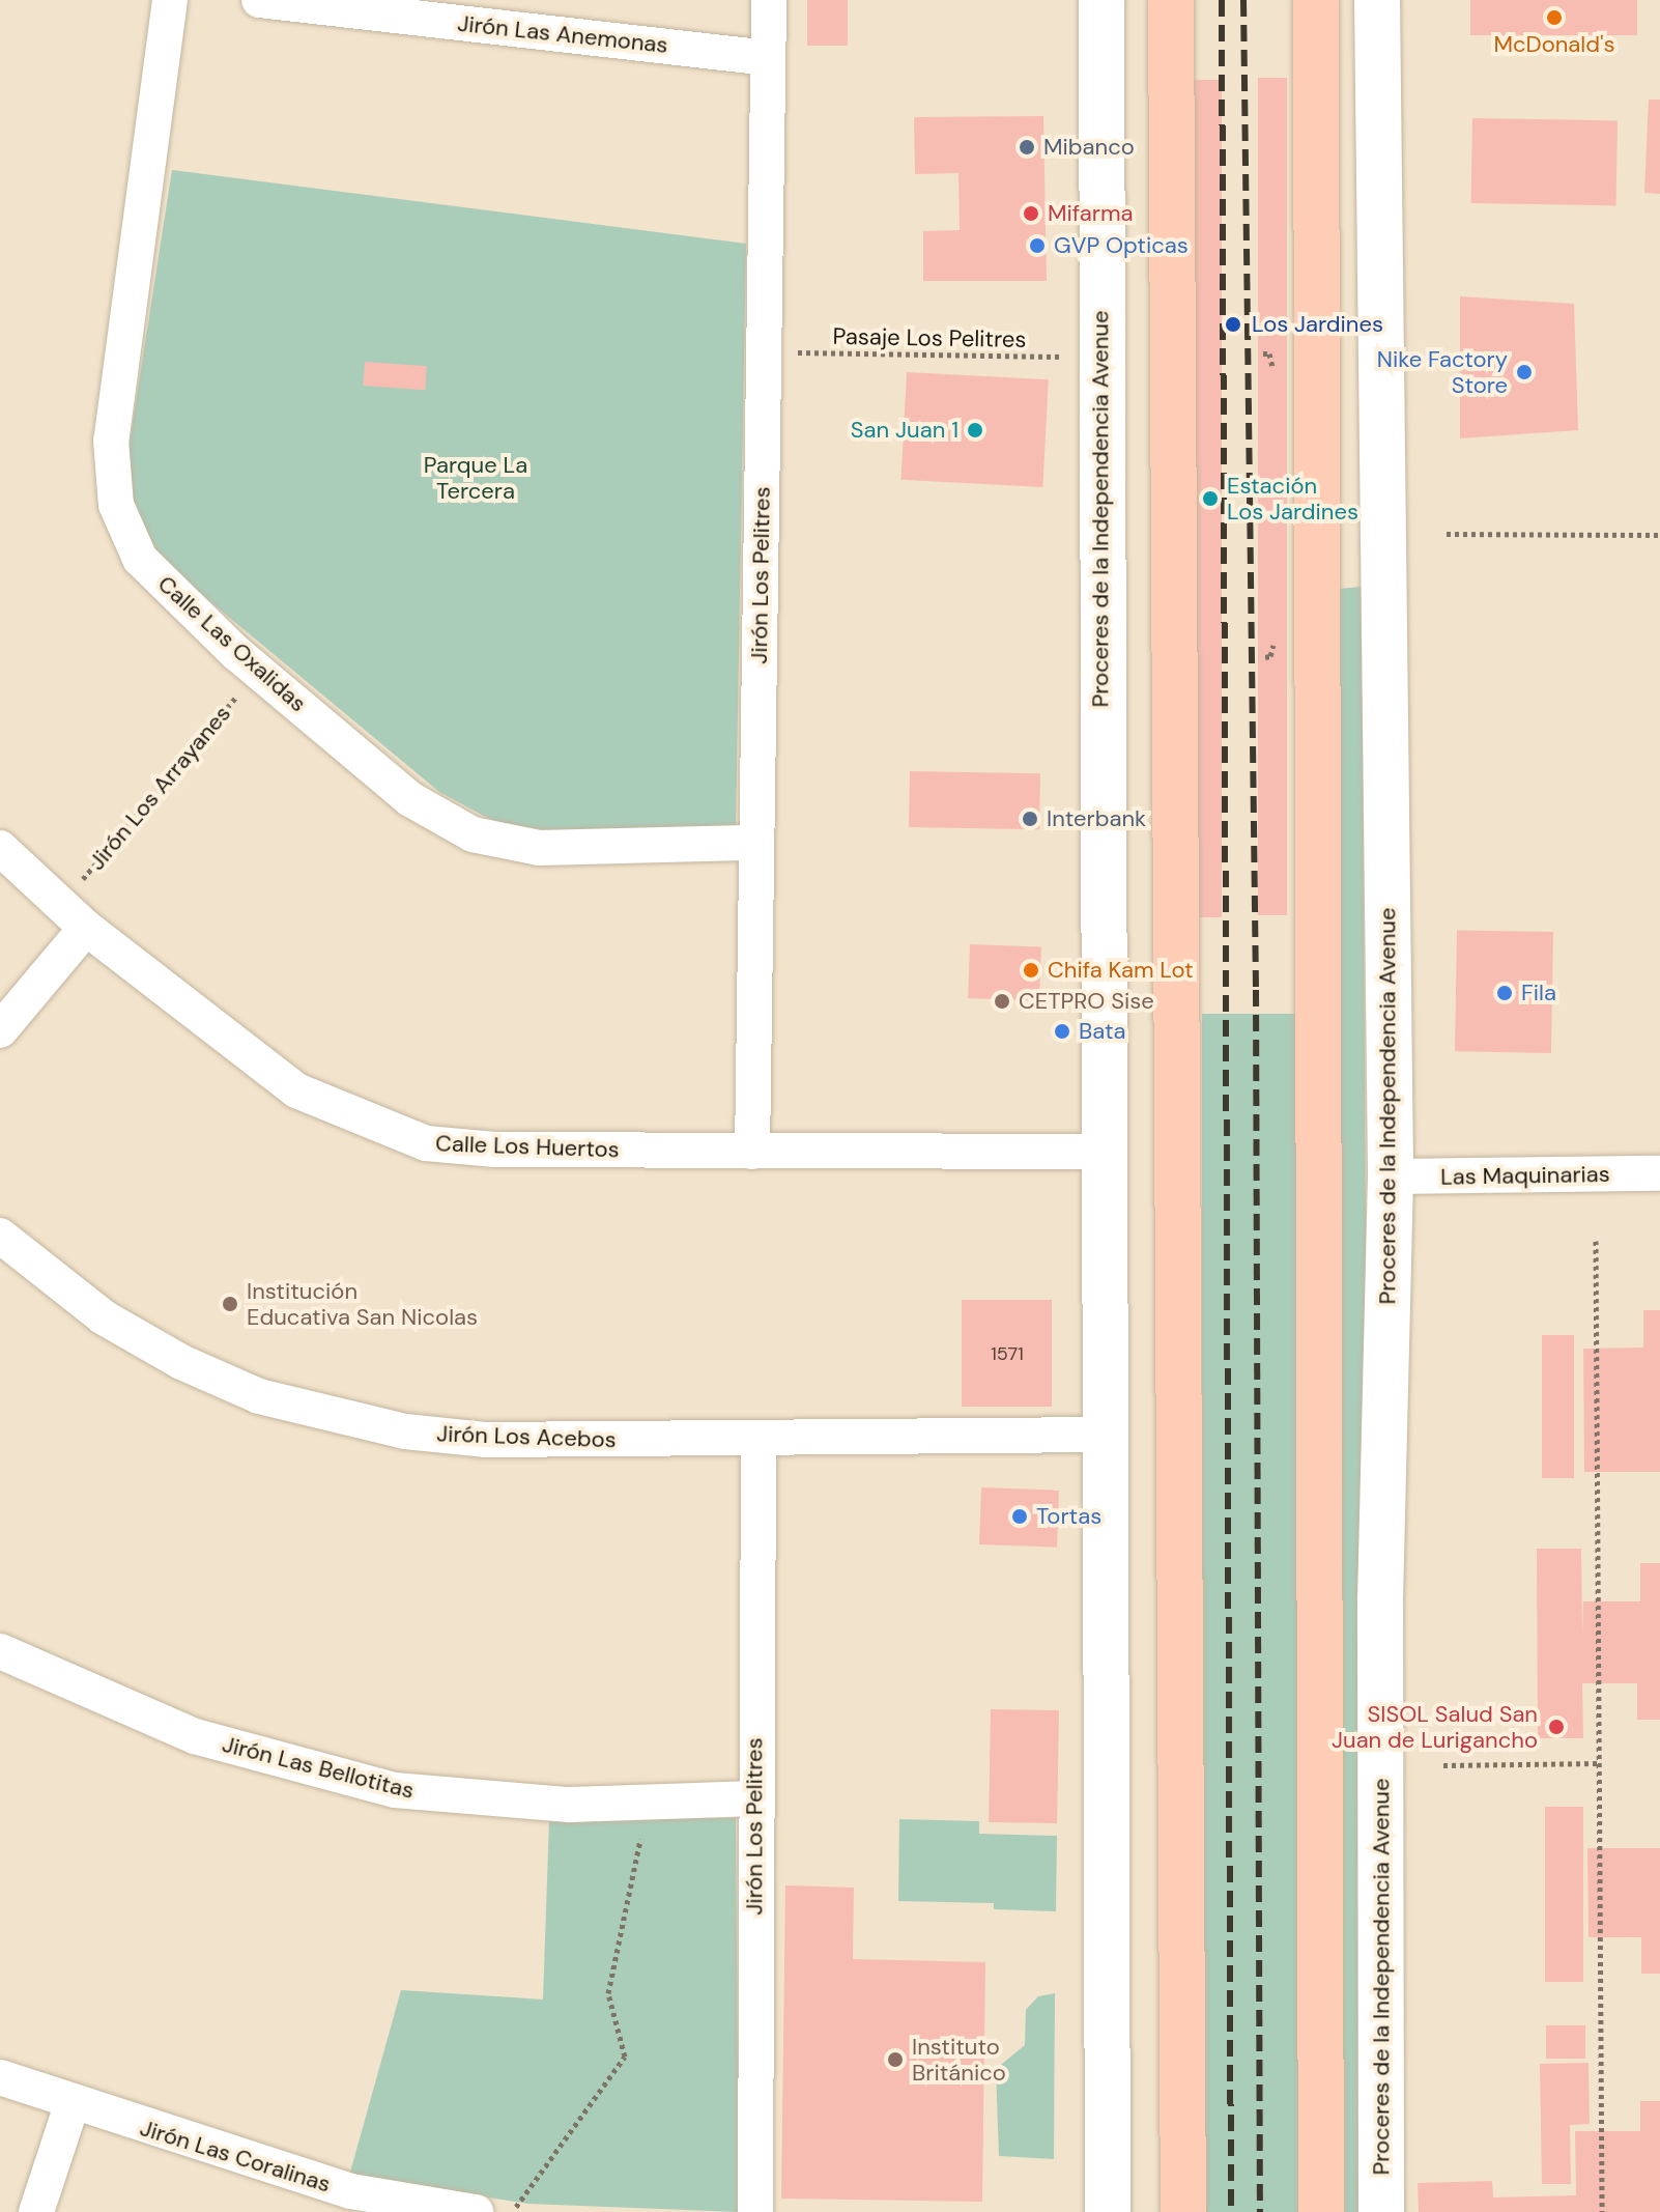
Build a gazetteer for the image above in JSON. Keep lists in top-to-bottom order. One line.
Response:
{"streets":{"main road":["Proceres de la Independencia Avenue"],"street":["Jirón Las Anemonas","Jirón Los Pelitres","Calle Las Oxalidas","Calle Los Huertos","Las Maquinarias","Jirón Los Acebos","Jirón Las Bellotitas","Jirón Las Coralinas"],"path":["Pasaje Los Pelitres","Jirón Los Arrayanes"]},"crossings":[["Jirón Las Anemonas","Jirón Los Pelitres"],["Proceres de la Independencia Avenue","Calle Los Huertos"],["Proceres de la Independencia Avenue","Las Maquinarias"],["Proceres de la Independencia Avenue","Jirón Los Acebos"],["Jirón Los Pelitres","Calle Las Oxalidas"],["Jirón Los Pelitres","Calle Los Huertos"],["Jirón Los Pelitres","Jirón Los Acebos"],["Jirón Los Pelitres","Jirón Las Bellotitas"],["Calle Las Oxalidas","Jirón Los Arrayanes"],["Jirón Los Arrayanes","Calle Los Huertos"]],"parks":["Parque La Tercera"],"places":["McDonald's","Mibanco","Mifarma","GVP Opticas","Los Jardines","Nike Factory Store","San Juan 1","Estación Los Jardines","Interbank","Chifa Kam Lot","Fila","CETPRO Sise","Bata","Institución Educativa San Nicolas","Tortas","SISOL Salud San Juan de Lurigancho","Instituto Británico"],"house_numbers":["1571"]}
